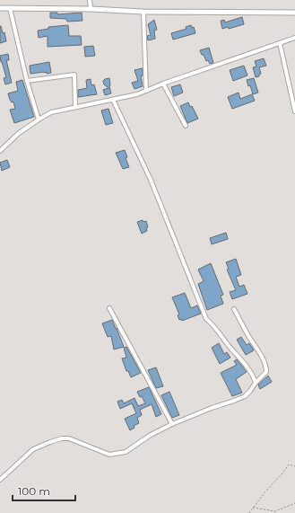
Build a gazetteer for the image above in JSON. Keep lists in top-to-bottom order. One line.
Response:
{"scale_bar":"100 m"}
